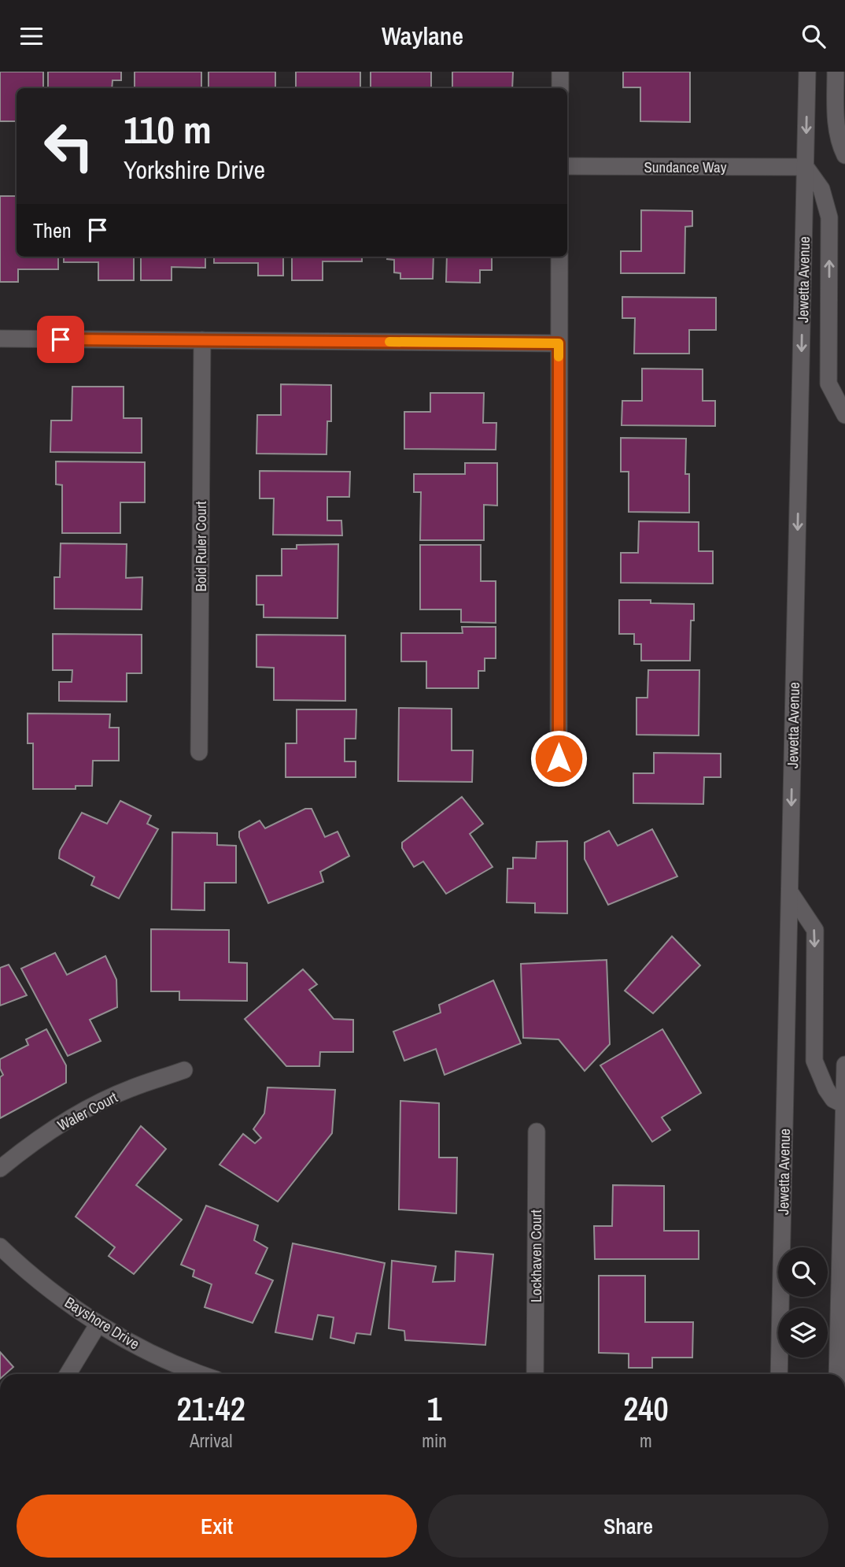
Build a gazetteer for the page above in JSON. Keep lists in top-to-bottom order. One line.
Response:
{"streets":{"street":["Sundance Way","Jewetta Avenue","Bold Ruler Court","Waler Court","Lockhaven Court","Bayshore Drive"]},"crossings":[["Sundance Way","Jewetta Avenue"]],"page":{"header":"Waylane","turn":["110 m","Yorkshire Drive"],"then":"Then","eta":["21:42","Arrival","1","min","240","m"],"buttons":["Exit","Share"]}}
